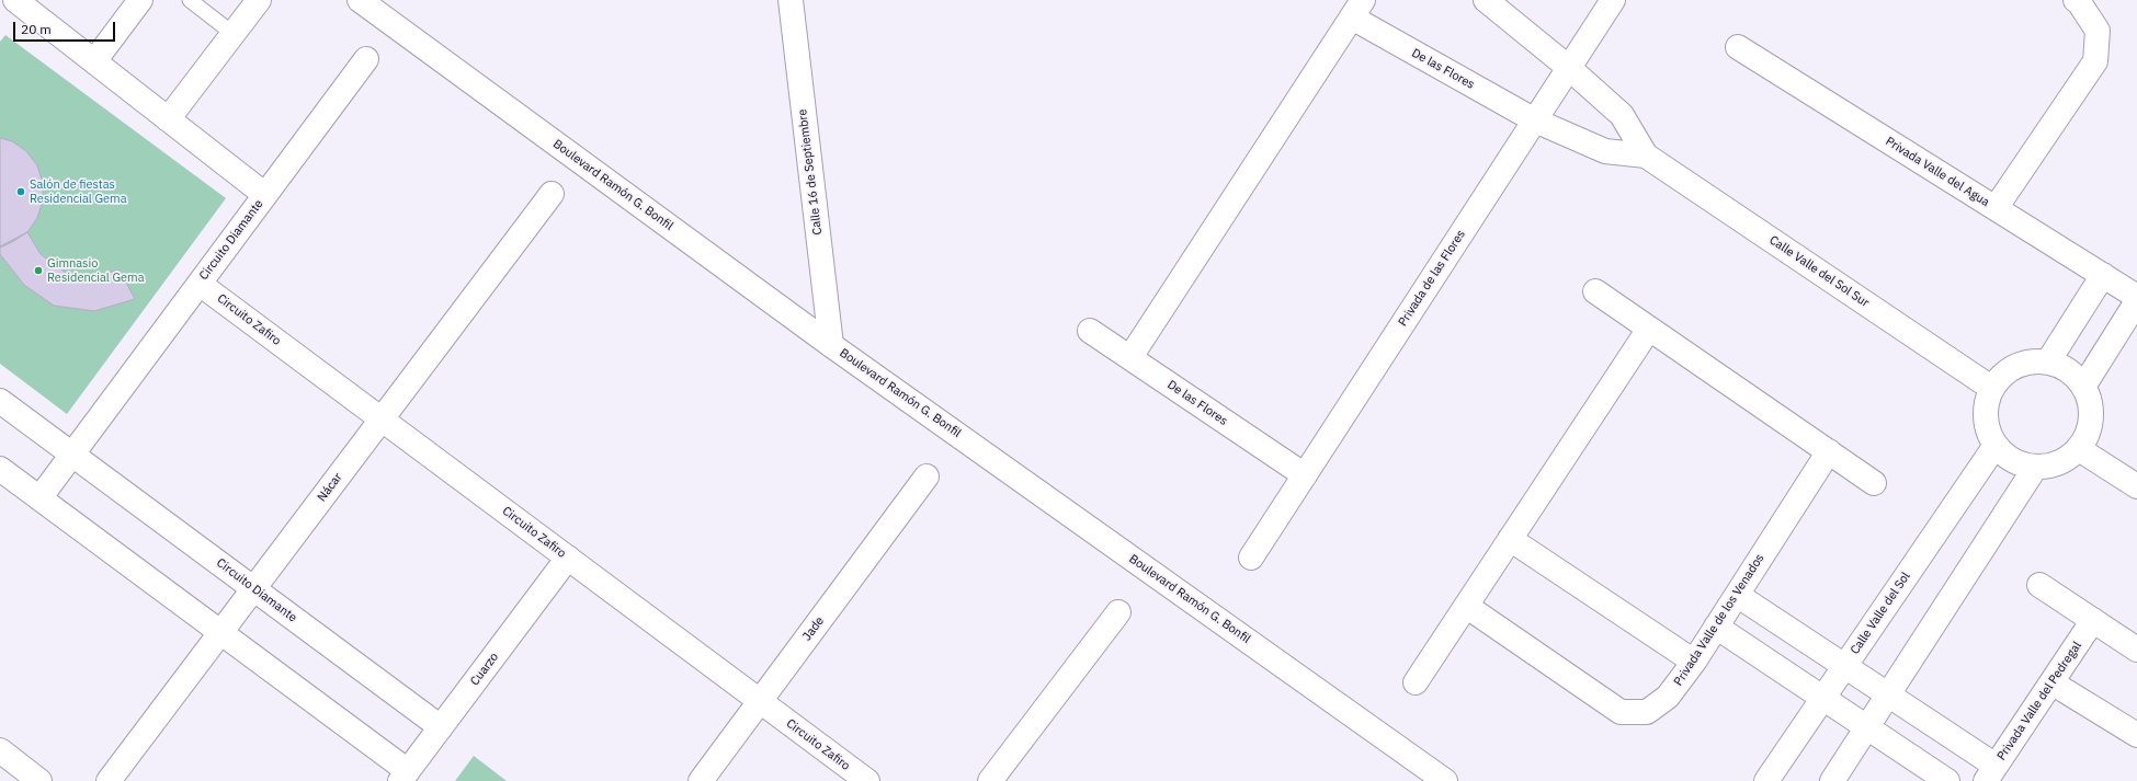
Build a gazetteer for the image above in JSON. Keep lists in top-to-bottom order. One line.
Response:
{"streets":{"street":["De las Flores","Calle 16 de Septiembre","Privada Valle del Agua","Boulevard Ramón G. Bonfil","Circuito Diamante","Calle Valle del Sol Sur","Privada de las Flores","Circuito Zafiro","Nácar","Calle Valle del Sol","Privada Valle de los Venados","Jade","Cuarzo","Privada Valle del Pedregal"]},"crossings":[["De las Flores","Calle Valle del Sol Sur"],["De las Flores","Privada de las Flores"],["Calle 16 de Septiembre","Boulevard Ramón G. Bonfil"],["Circuito Diamante","Circuito Zafiro"],["Circuito Diamante","Nácar"],["Circuito Diamante","Cuarzo"],["Calle Valle del Sol Sur","Privada de las Flores"],["Calle Valle del Sol Sur","Calle Valle del Sol"],["Circuito Zafiro","Nácar"],["Circuito Zafiro","Jade"],["Circuito Zafiro","Cuarzo"]],"places":["Salón de fiestas Residencial Gema","Gimnasio Residencial Gema"],"scale_bar":"20 m"}
